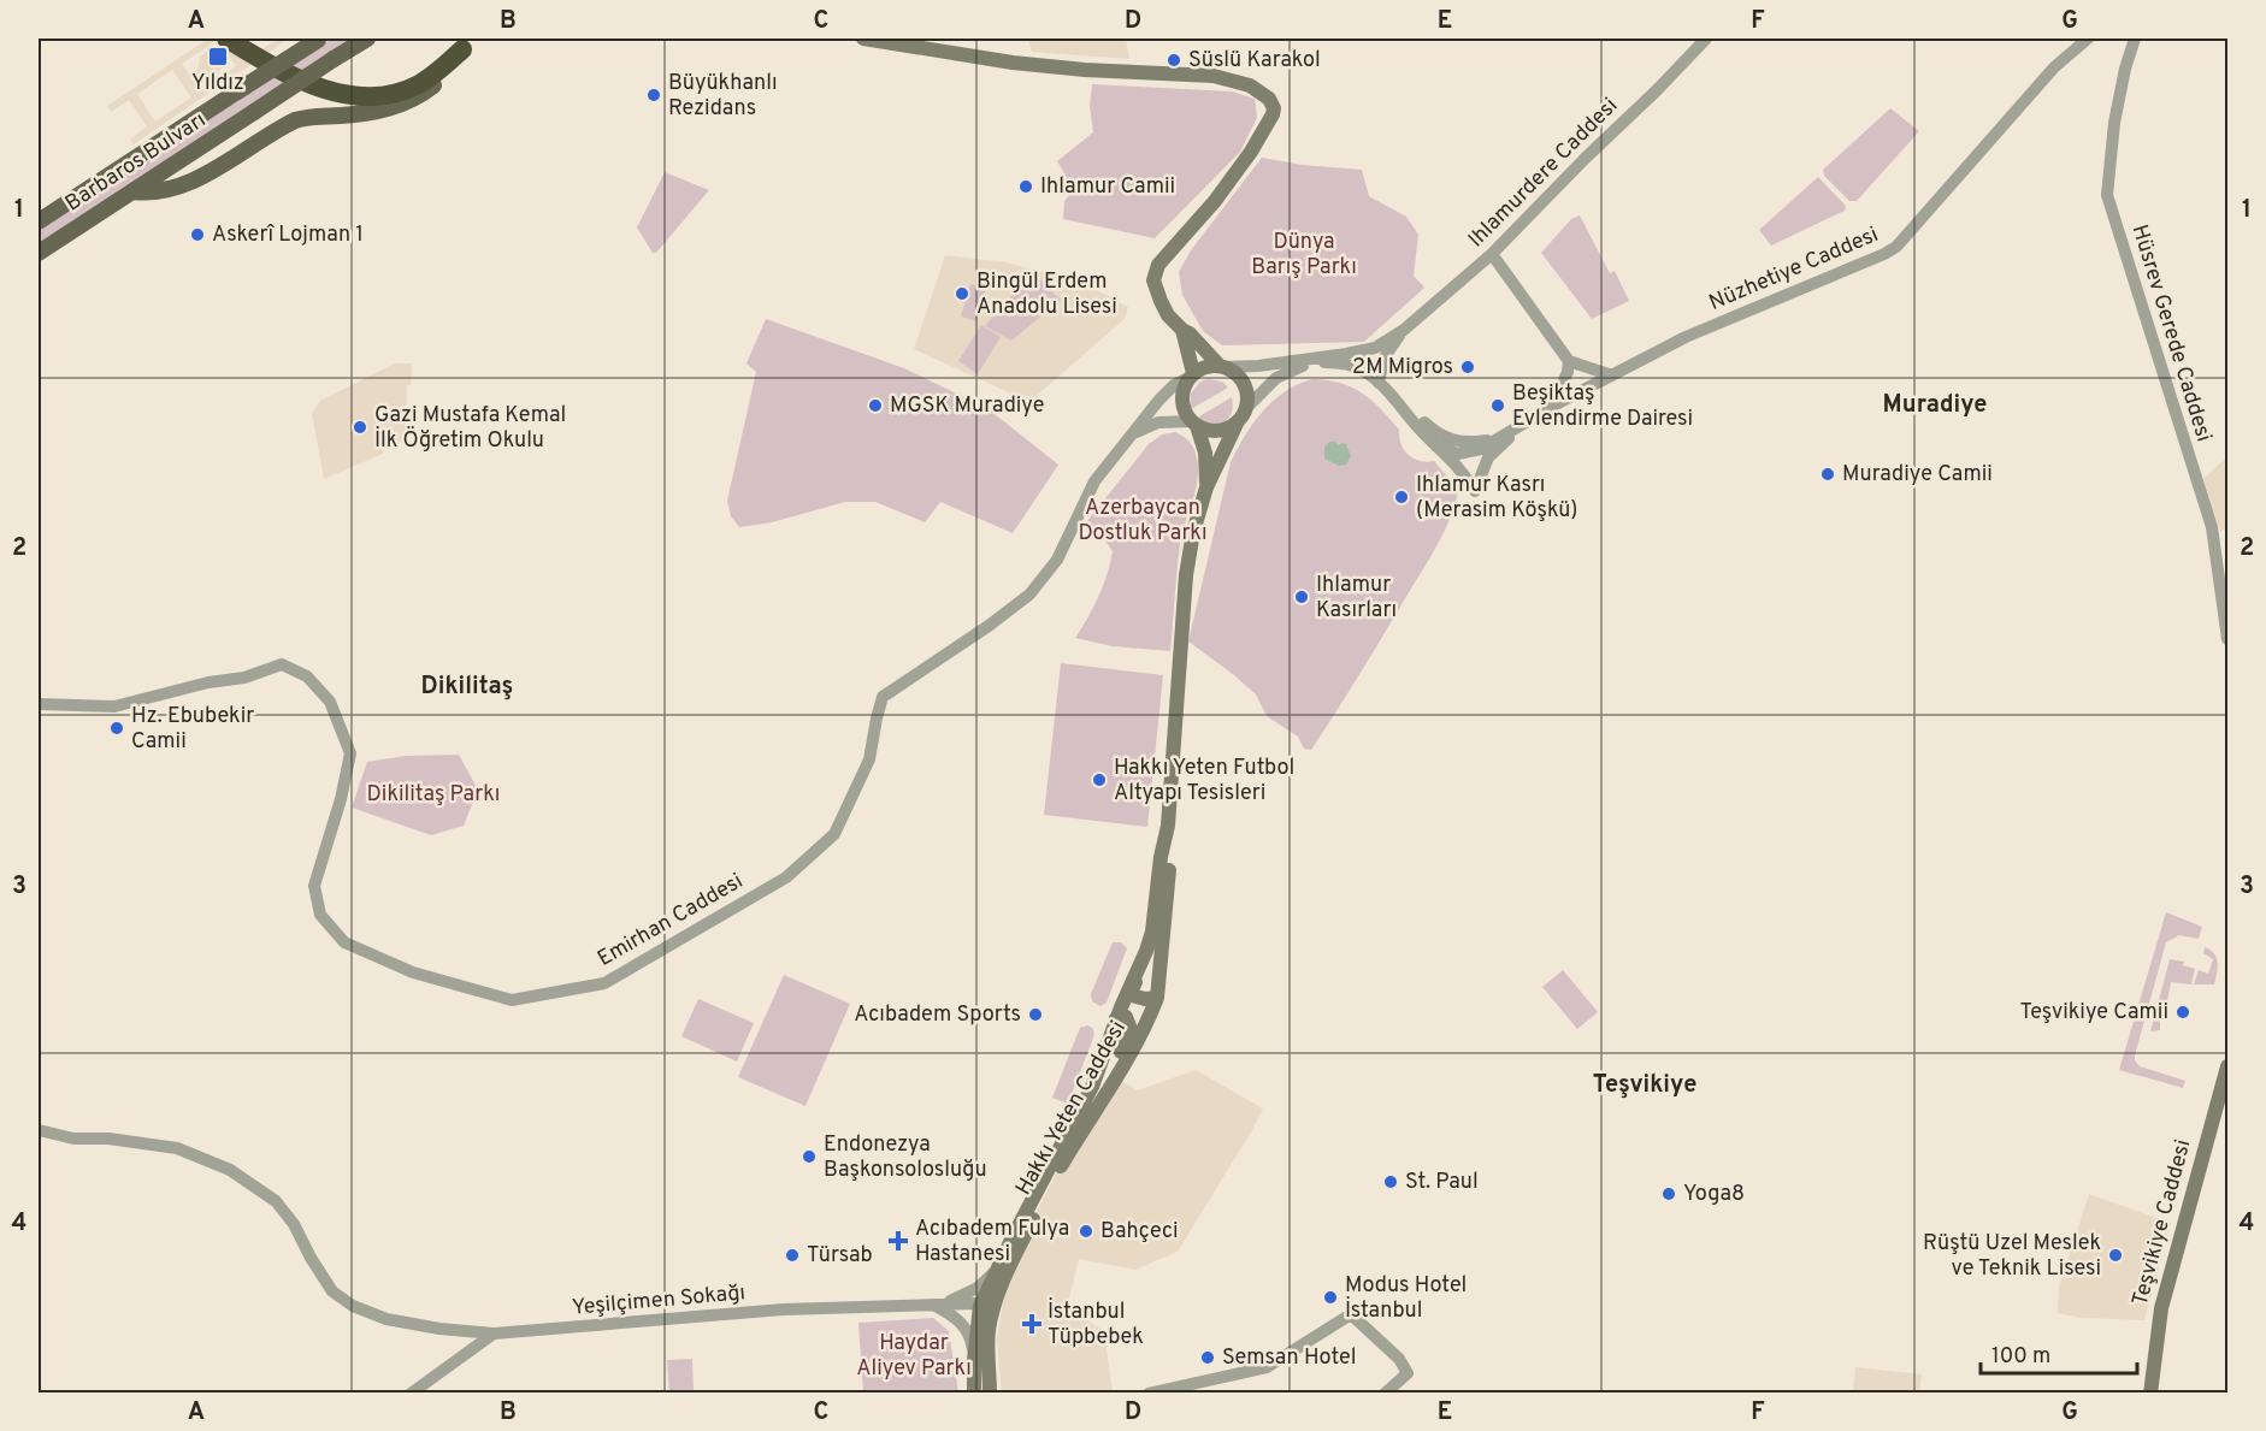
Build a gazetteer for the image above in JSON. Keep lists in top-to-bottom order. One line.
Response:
{"streets":{"main road":["Barbaros Bulvarı","Hakkı Yeten Caddesi","Teşvikiye Caddesi"],"street":["Ihlamurdere Caddesi","Nüzhetiye Caddesi","Hüsrev Gerede Caddesi","Emirhan Caddesi","Yeşilçimen Sokağı"]},"crossings":[["Ihlamurdere Caddesi","Nüzhetiye Caddesi"],["Emirhan Caddesi","Hakkı Yeten Caddesi"],["Hakkı Yeten Caddesi","Yeşilçimen Sokağı"]],"districts":["Muradiye","Dikilitaş","Teşvikiye"],"parks":["Dünya Barış Parkı","Azerbaycan Dostluk Parkı","Dikilitaş Parkı","Haydar Aliyev Parkı"],"places":{"transit":["Yıldız"],"other":["Süslü Karakol","Büyükhanlı Rezidans","Ihlamur Camii","Askerî Lojman 1","Bingül Erdem Anadolu Lisesi","2M Migros","MGSK Muradiye","Beşiktaş Evlendirme Dairesi","Gazi Mustafa Kemal İlk Öğretim Okulu","Muradiye Camii","Ihlamur Kasrı (Merasim Köşkü)","Ihlamur Kasırları","Hz. Ebubekir Camii","Hakkı Yeten Futbol Altyapı Tesisleri","Teşvikiye Camii","Acıbadem Sports","Endonezya Başkonsolosluğu","St. Paul","Yoga8","Bahçeci","Türsab","Rüştü Uzel Meslek ve Teknik Lisesi","Modus Hotel İstanbul","Semsan Hotel"],"health":["Acıbadem Fulya Hastanesi","İstanbul Tüpbebek"]},"scale_bar":"100 m","grid":{"columns":["A","B","C","D","E","F","G"],"rows":["1","2","3","4"]}}
